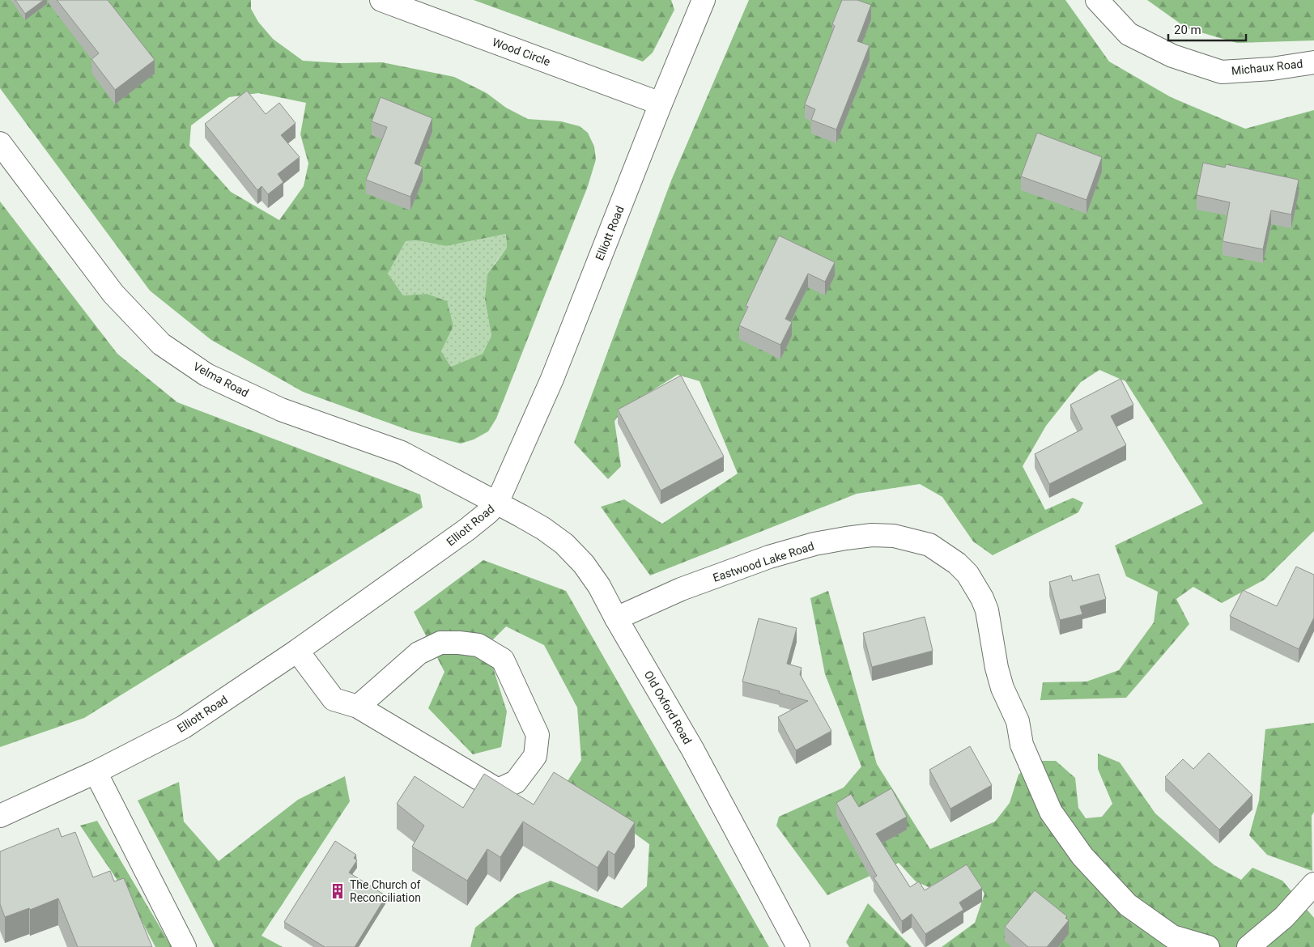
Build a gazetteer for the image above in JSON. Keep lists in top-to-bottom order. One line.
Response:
{"streets":{"street":["Wood Circle","Michaux Road","Elliott Road","Velma Road","Eastwood Lake Road","Old Oxford Road"]},"crossings":[["Wood Circle","Elliott Road"],["Elliott Road","Velma Road"],["Elliott Road","Old Oxford Road"],["Velma Road","Old Oxford Road"],["Eastwood Lake Road","Old Oxford Road"]],"places":{"building":["The Church of Reconciliation"]},"scale_bar":"20 m"}
